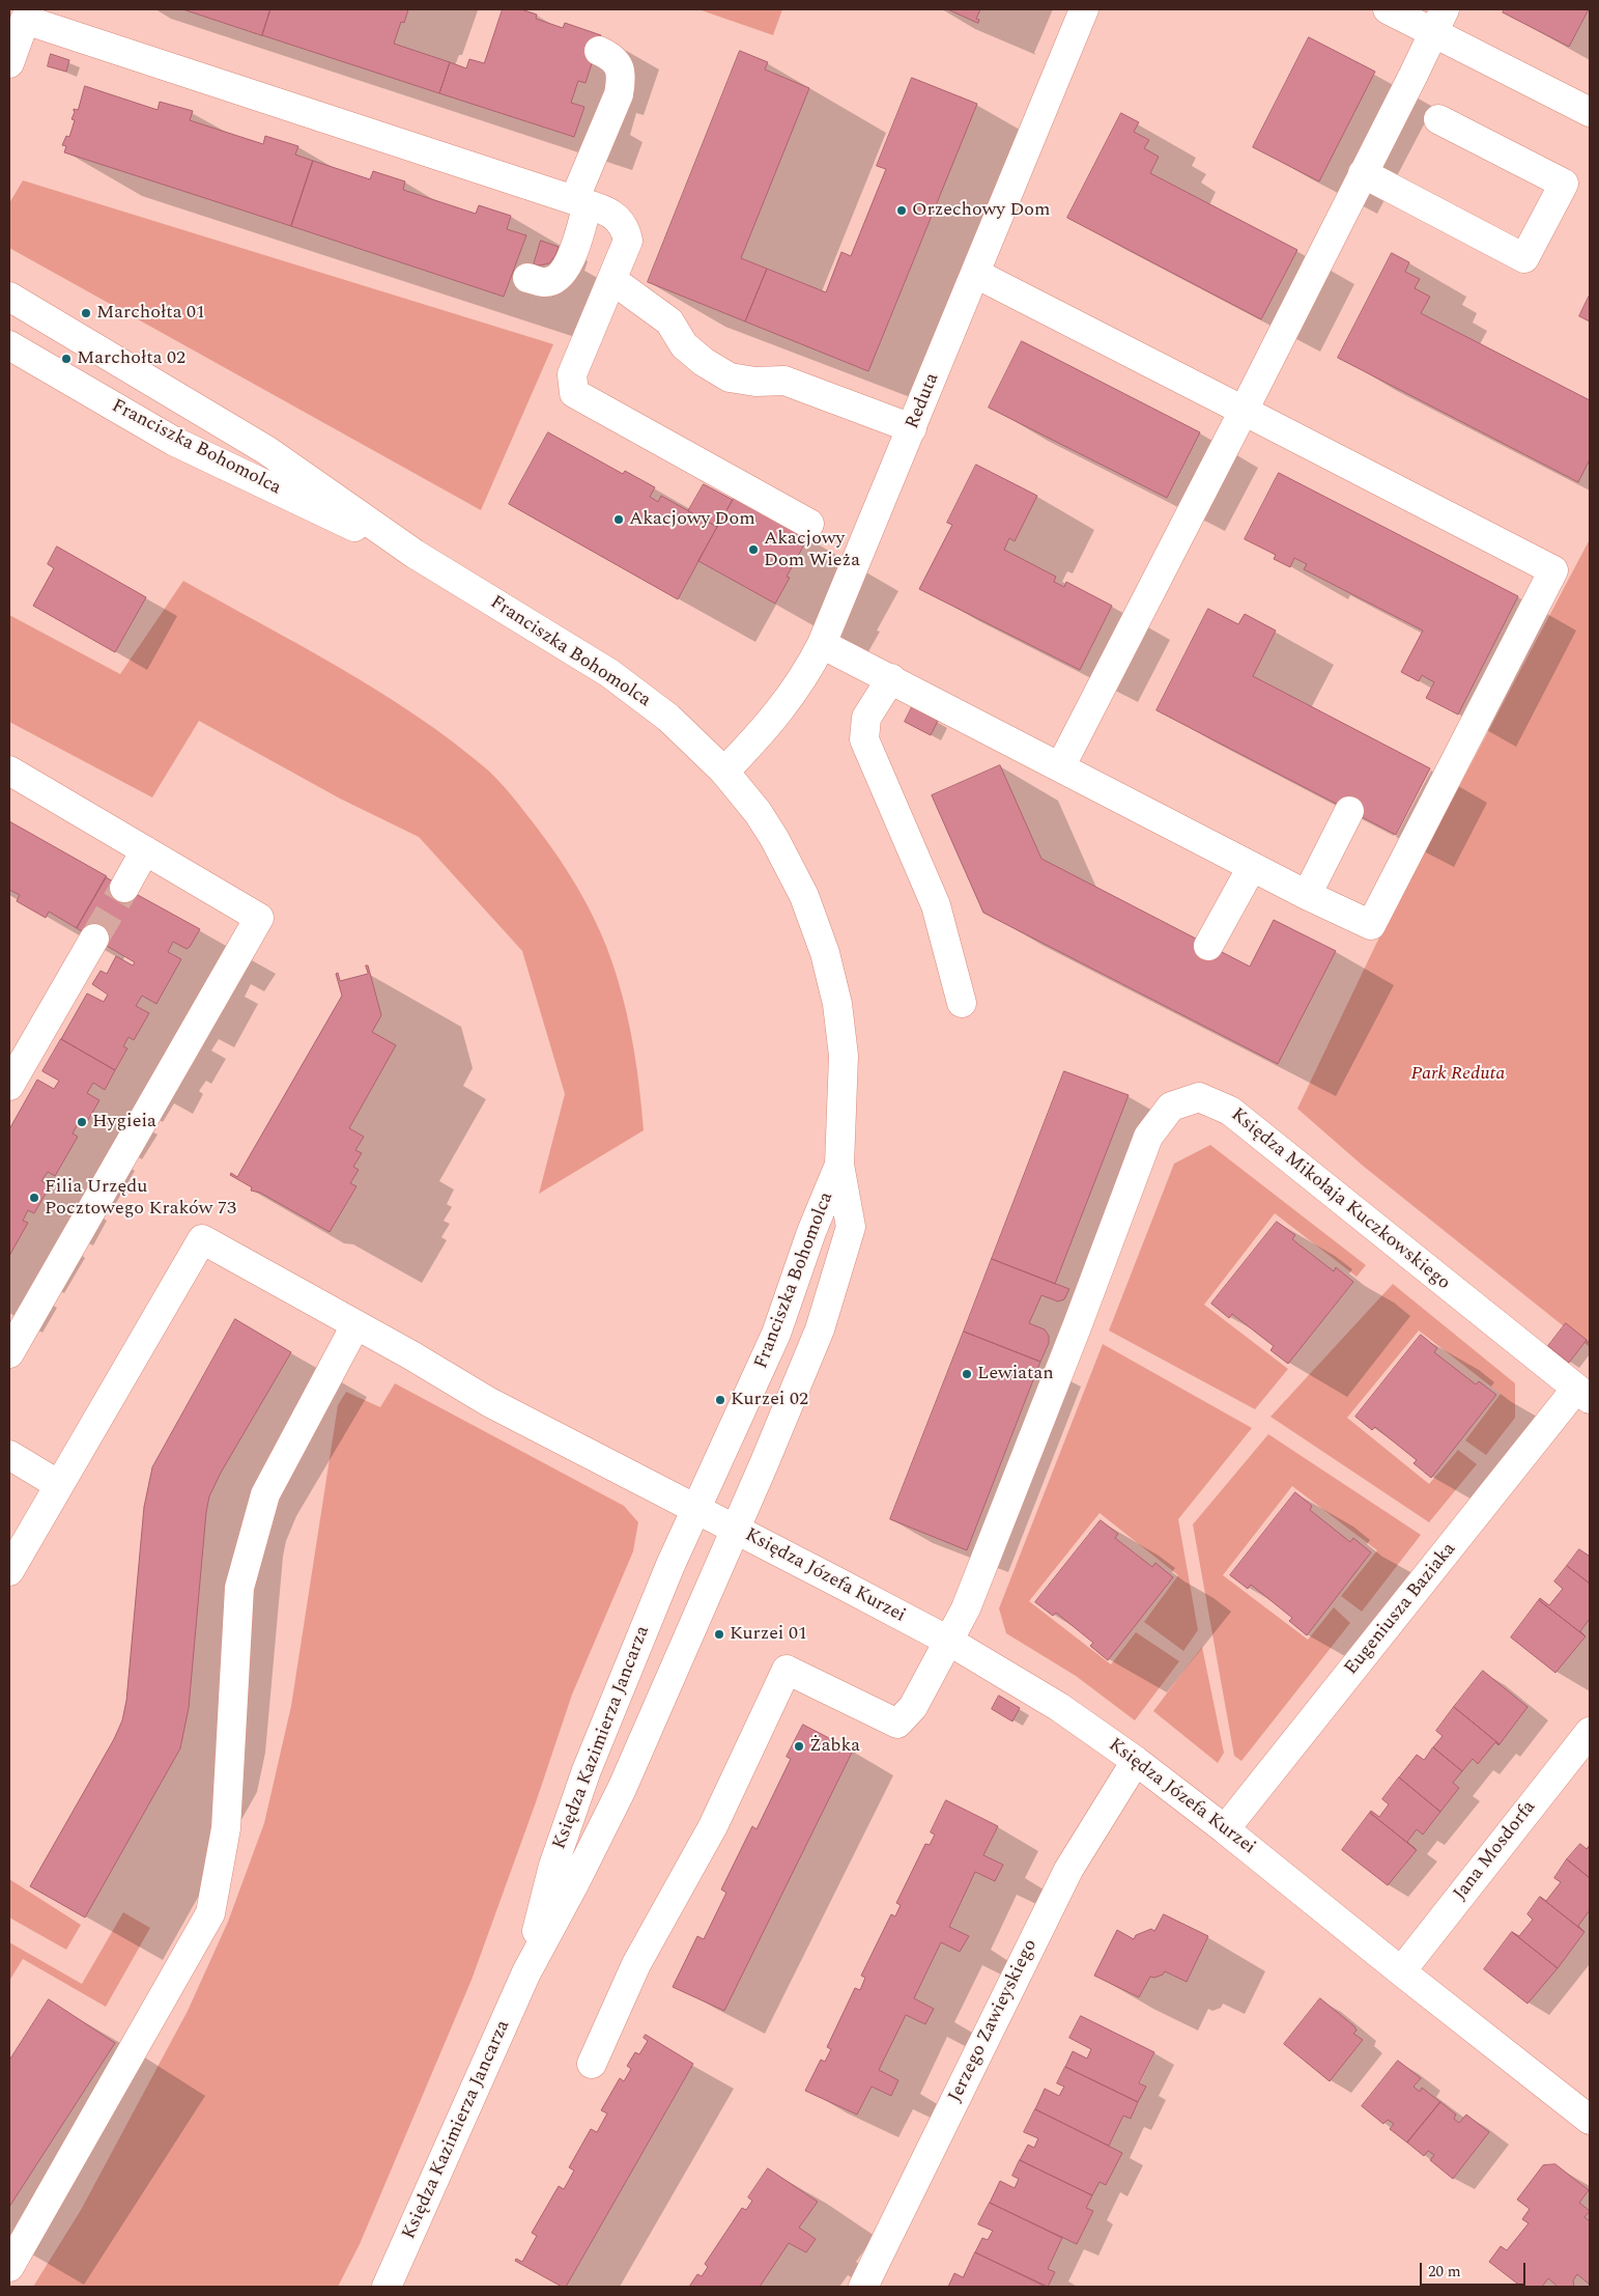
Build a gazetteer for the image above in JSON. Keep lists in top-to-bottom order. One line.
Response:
{"streets":{"street":["Reduta","Franciszka Bohomolca","Księdza Mikołaja Kuczkowskiego","Księdza Józefa Kurzei","Eugeniusza Baziaka","Księdza Kazimierza Jancarza","Jana Mosdorfa","Jerzego Zawieyskiego"]},"crossings":[["Reduta","Franciszka Bohomolca"],["Franciszka Bohomolca","Księdza Józefa Kurzei"],["Franciszka Bohomolca","Księdza Kazimierza Jancarza"],["Księdza Mikołaja Kuczkowskiego","Księdza Józefa Kurzei"],["Księdza Mikołaja Kuczkowskiego","Eugeniusza Baziaka"],["Księdza Józefa Kurzei","Eugeniusza Baziaka"],["Księdza Józefa Kurzei","Księdza Kazimierza Jancarza"],["Księdza Józefa Kurzei","Jana Mosdorfa"],["Księdza Józefa Kurzei","Jerzego Zawieyskiego"]],"parks":["Park Reduta"],"places":["Orzechowy Dom","Marchołta 01","Marchołta 02","Akacjowy Dom","Akacjowy Dom Wieża","Hygieia","Filia Urzędu Pocztowego Kraków 73","Lewiatan","Kurzei 02","Kurzei 01","Żabka"],"scale_bar":"20 m"}
